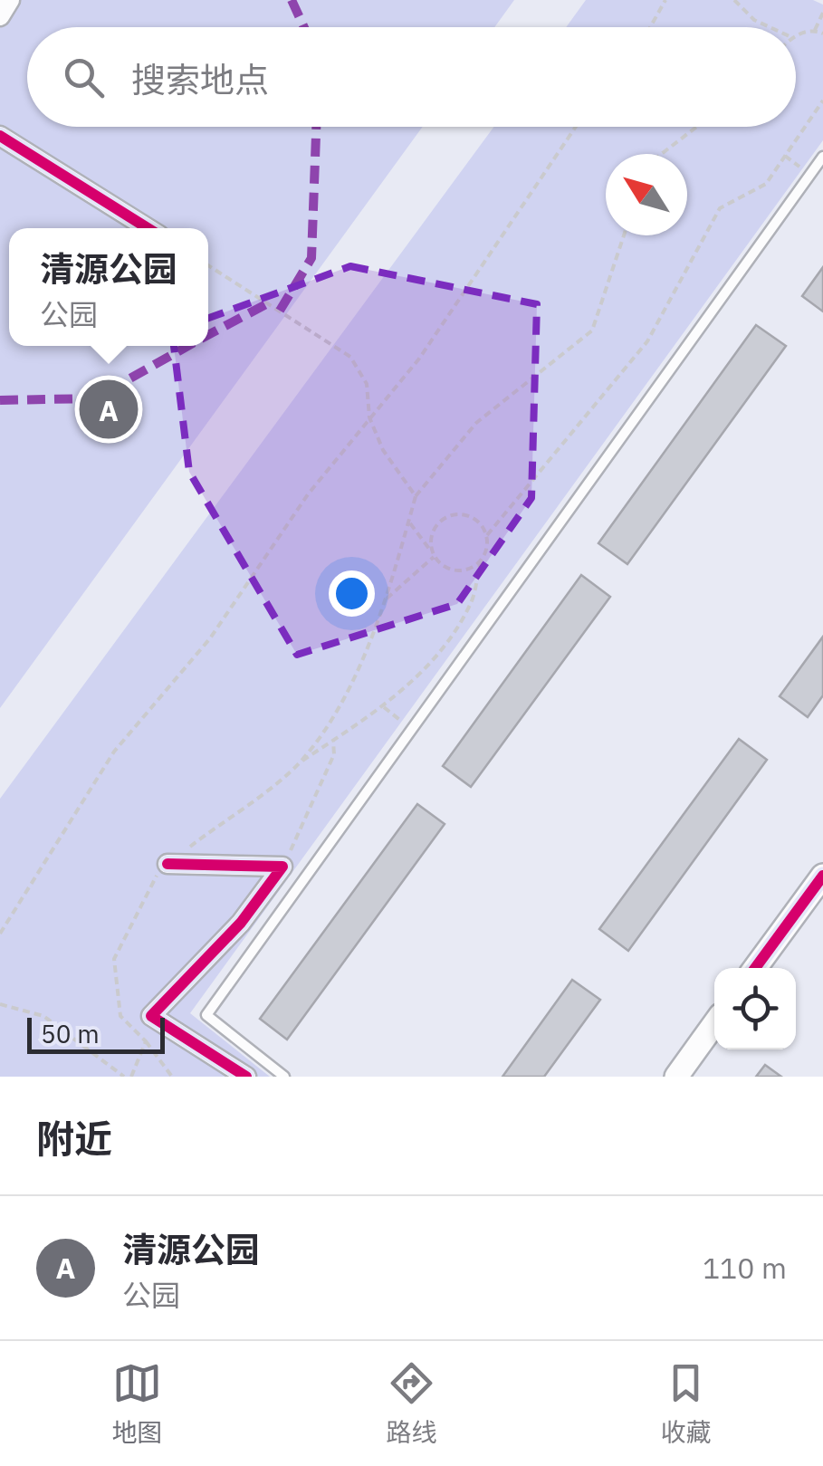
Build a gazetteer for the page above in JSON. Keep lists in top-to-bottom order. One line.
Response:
{"scale_bar":"50 m","north":"top left","page":{"search":"搜索地点","popup":["清源公园","公园"],"pins":"A","scale":"50 m","heading":"附近","list":[{"mark":"A","name":"清源公园","note":"公园","value":"110 m"}],"nav":["地图","路线","收藏"]}}
